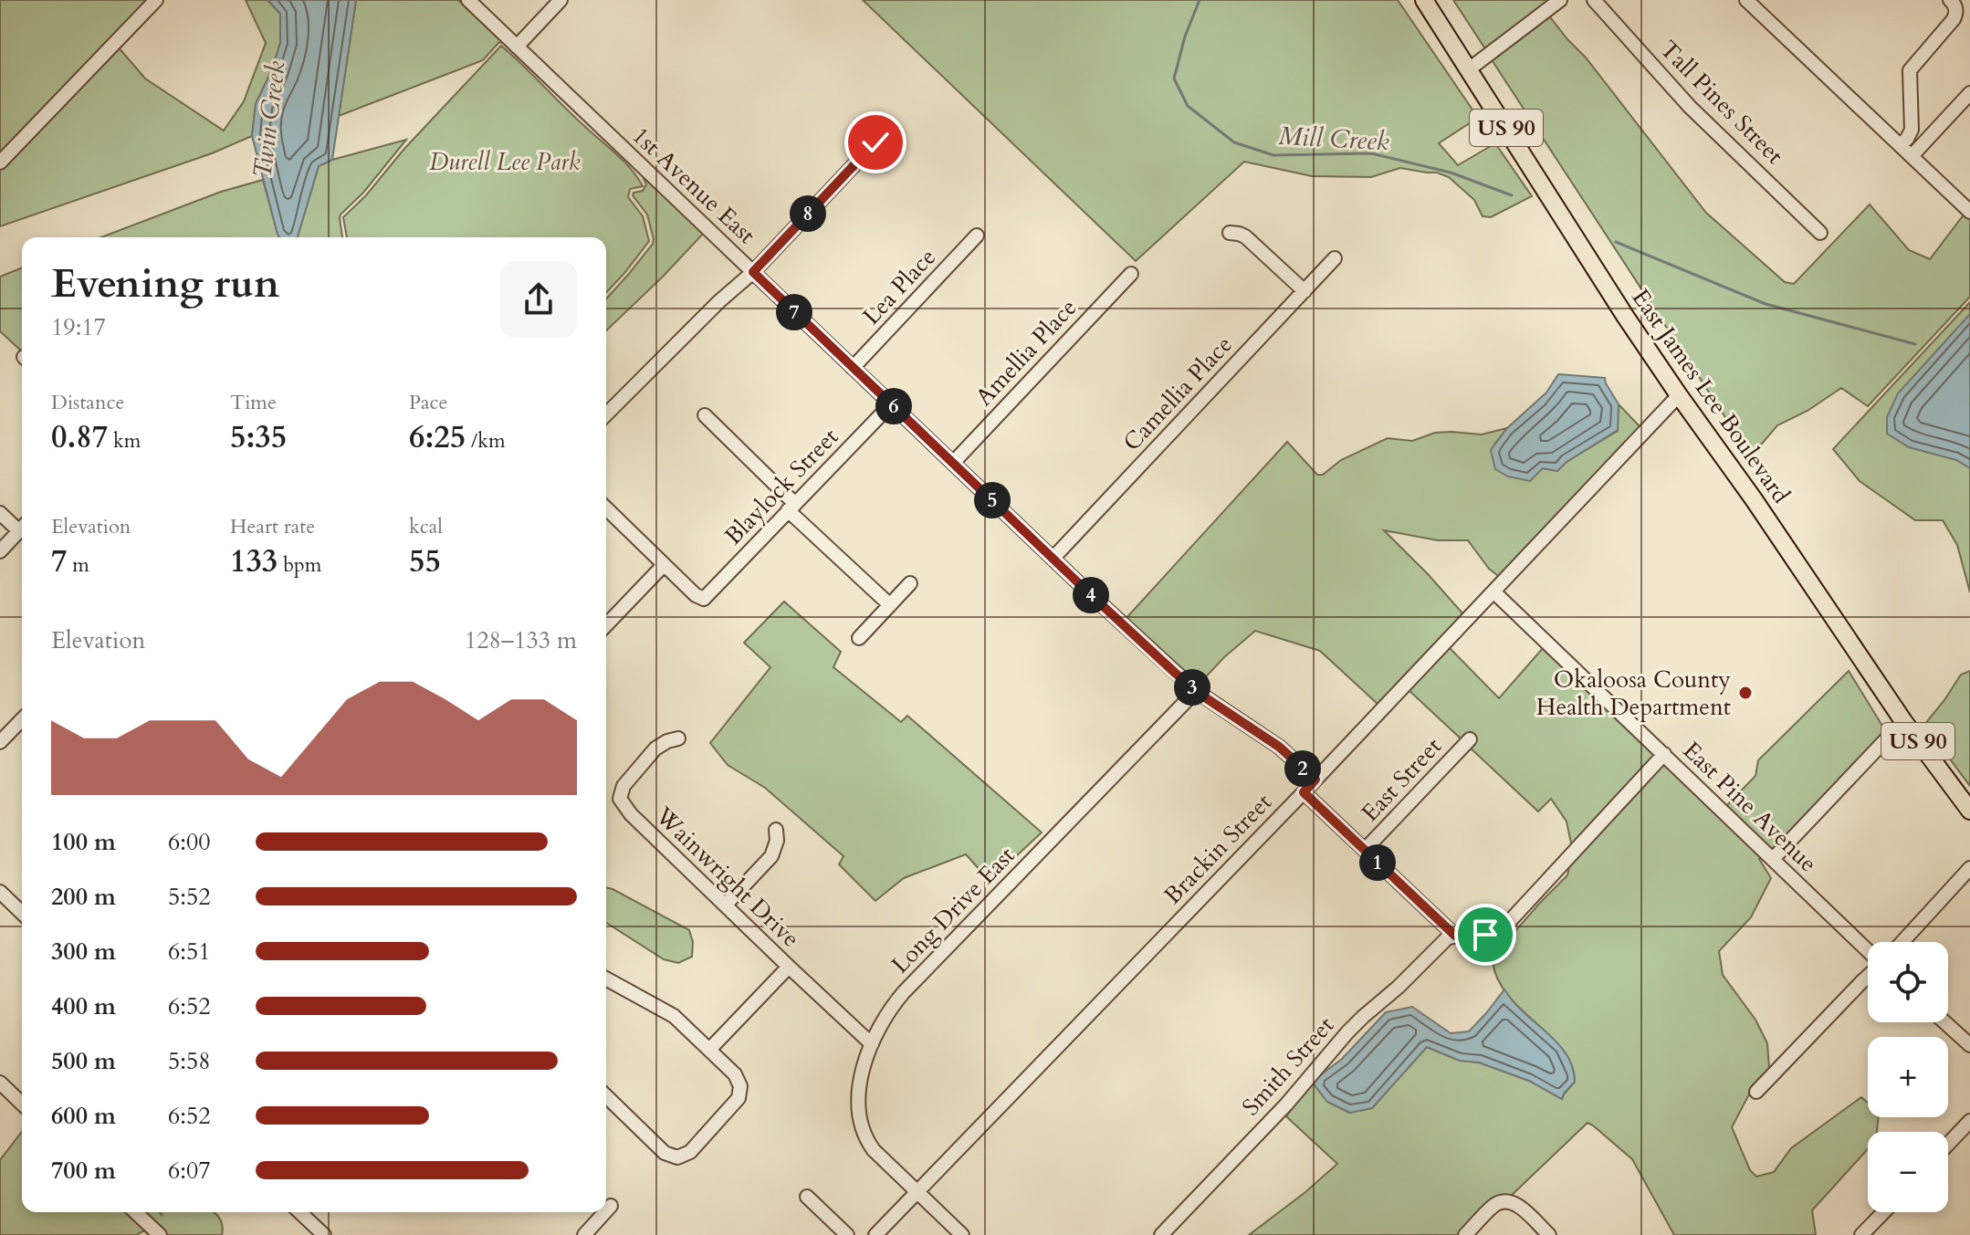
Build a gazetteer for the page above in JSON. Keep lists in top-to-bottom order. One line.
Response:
{"streets":{"main road":["US 90","East James Lee Boulevard"],"street":["Tall Pines Street","1st Avenue East","Lea Place","Amellia Place","Camellia Place","Blaylock Street","East Street","East Pine Avenue","Brackin Street","Wainwright Drive","Long Drive East","Smith Street"]},"crossings":[["1st Avenue East","Lea Place"],["1st Avenue East","Amellia Place"],["1st Avenue East","Camellia Place"],["1st Avenue East","Blaylock Street"],["1st Avenue East","Brackin Street"],["1st Avenue East","Long Drive East"],["East James Lee Boulevard","Brackin Street"],["East Pine Avenue","Brackin Street"],["Brackin Street","Long Drive East"],["Wainwright Drive","Long Drive East"]],"water":["Twin Creek","Mill Creek"],"parks":["Durell Lee Park"],"places":["Okaloosa County Health Department"],"page":{"pins":["8","7","6","5","4","3","2","1"],"heading":["Evening run","19:17"],"stats":[["Distance","0.87 km"],["Time","5:35"],["Pace","6:25 /km"],["Elevation","7 m"],["Heart rate","133 bpm"],["kcal","55"]],"chart":["Elevation","128–133 m"],"list":[{"name":"100 m","note":"6:00"},{"name":"200 m","note":"5:52"},{"name":"300 m","note":"6:51"},{"name":"400 m","note":"6:52"},{"name":"500 m","note":"5:58"},{"name":"600 m","note":"6:52"},{"name":"700 m","note":"6:07"}],"map_buttons":["+","−"]}}
